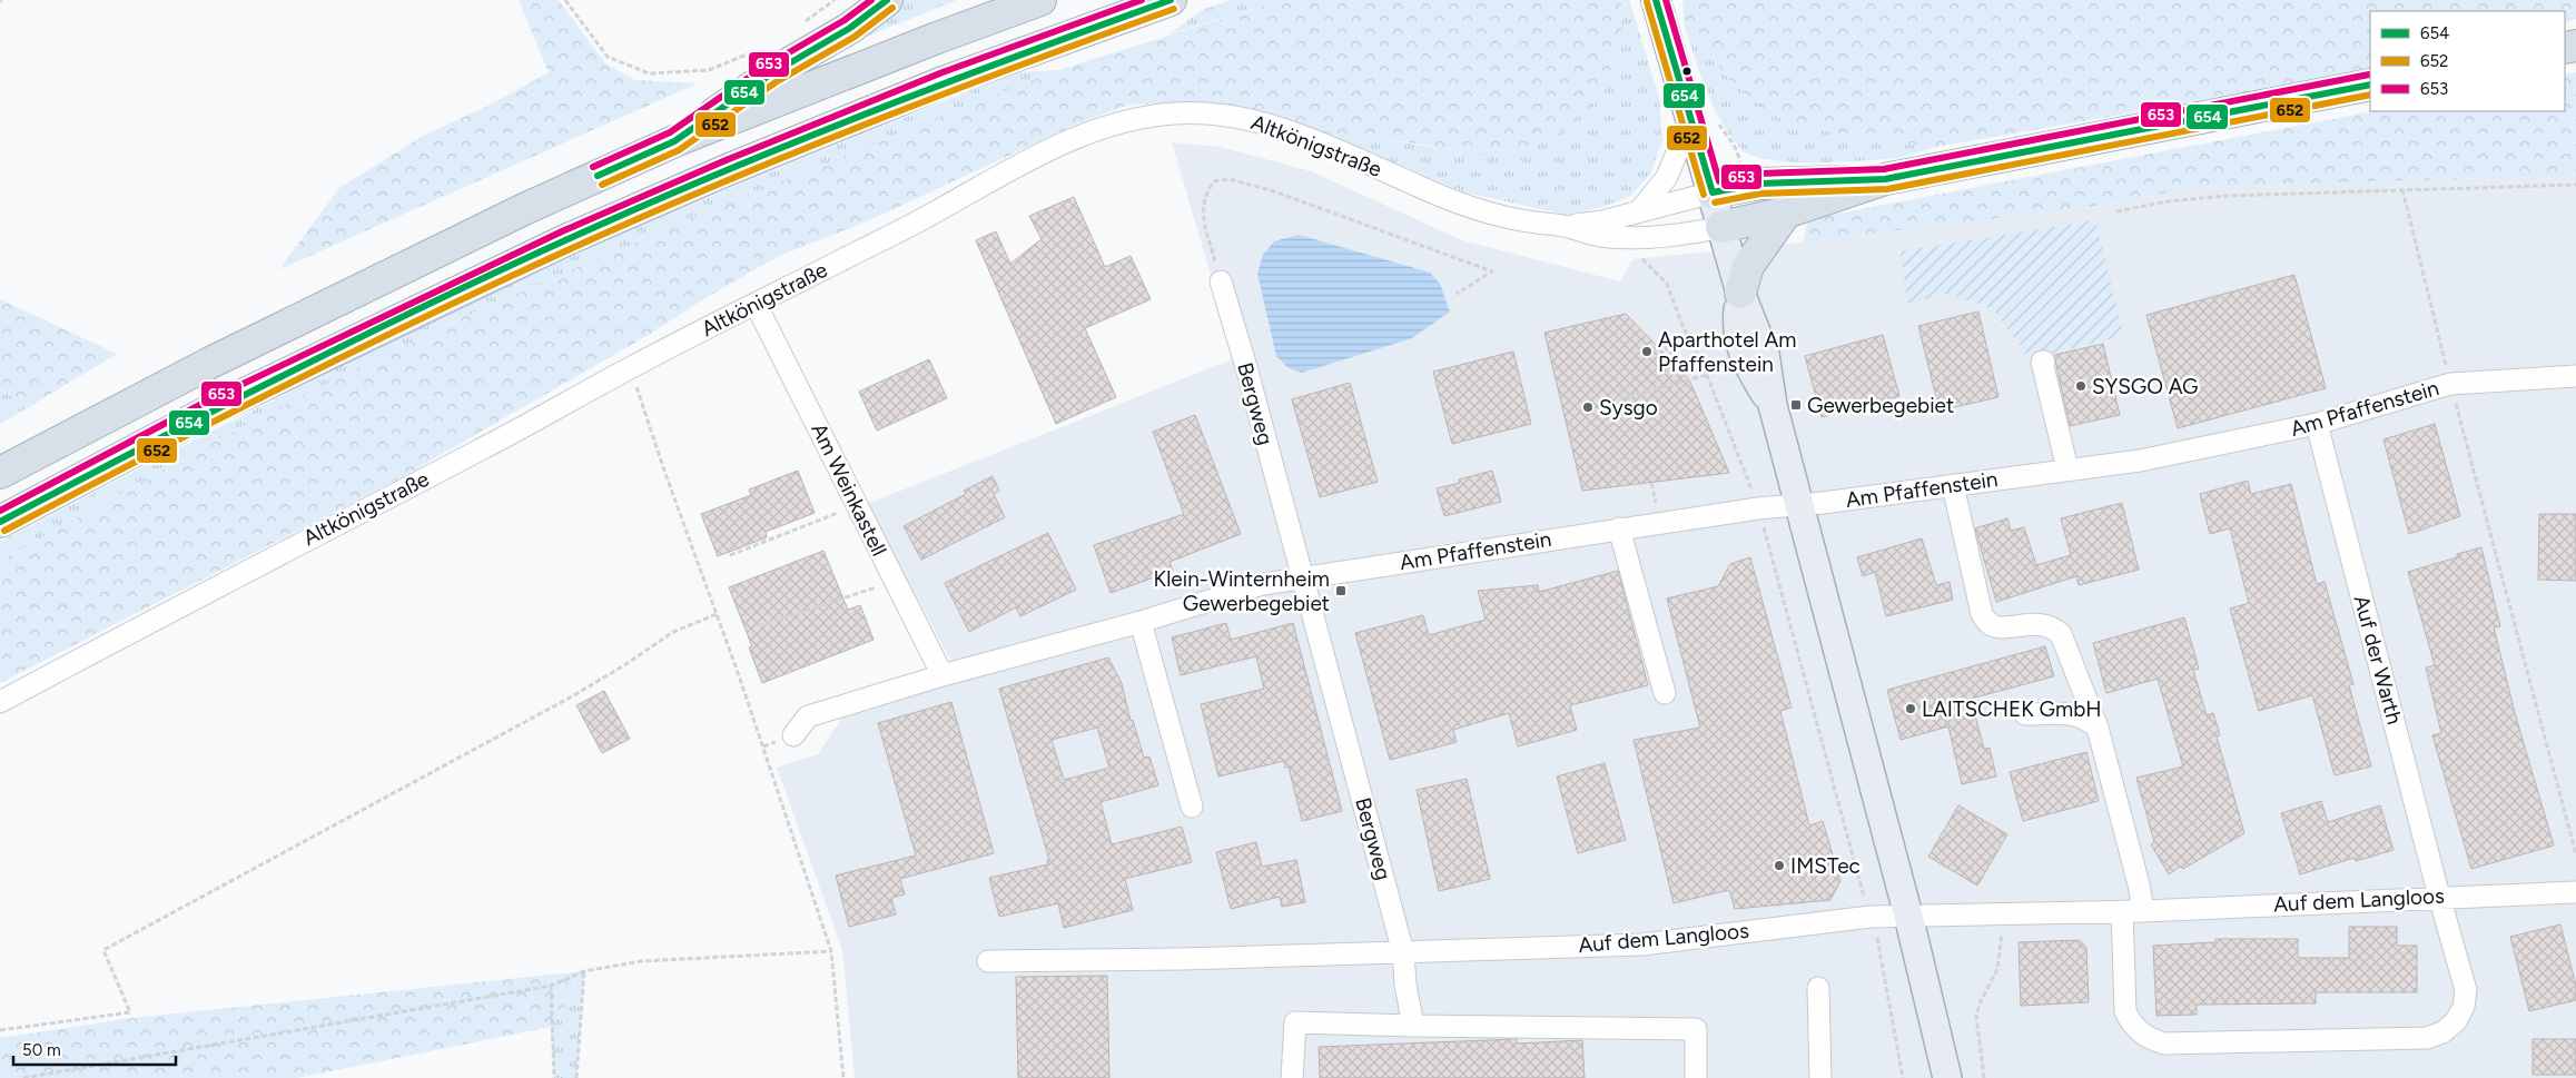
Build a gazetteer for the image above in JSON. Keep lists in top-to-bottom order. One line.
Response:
{"streets":{"street":["Altkönigstraße","Bergweg","Am Pfaffenstein","Am Weinkastell","Auf der Warth","Auf dem Langloos"]},"crossings":[["Altkönigstraße","Am Weinkastell"],["Bergweg","Am Pfaffenstein"],["Bergweg","Auf dem Langloos"],["Am Pfaffenstein","Auf der Warth"],["Auf der Warth","Auf dem Langloos"]],"places":{"other":["Aparthotel Am Pfaffenstein","SYSGO AG","Sysgo","LAITSCHEK GmbH","IMSTec"],"transit":["Gewerbegebiet","Klein-Winternheim Gewerbegebiet"]},"lines":["transit line 654","transit line 653","transit line 652"],"legend":["654","652","653"],"scale_bar":"50 m"}
